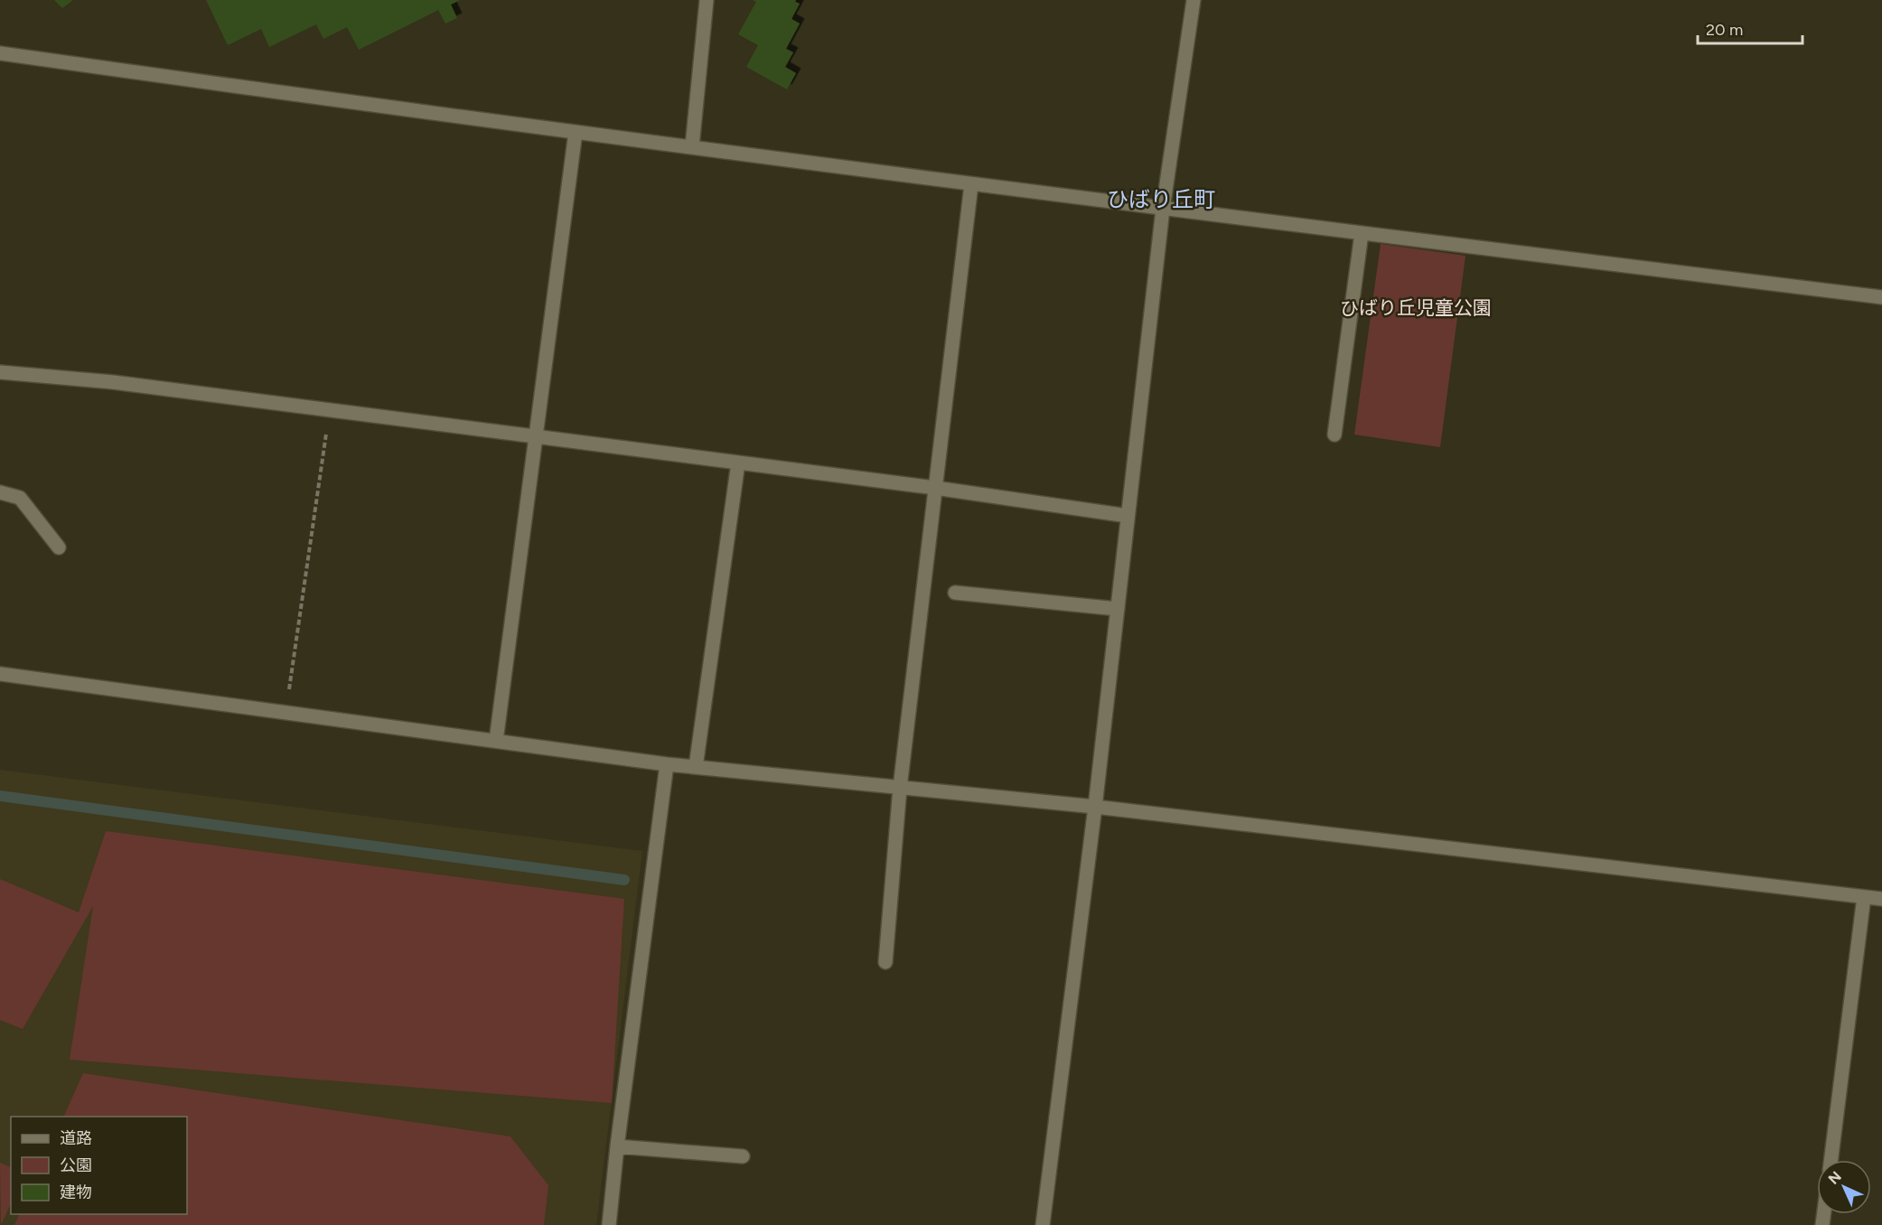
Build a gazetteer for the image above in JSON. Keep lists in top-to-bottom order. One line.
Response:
{"districts":["ひばり丘町"],"parks":["ひばり丘児童公園"],"legend":["道路","公園","建物"],"scale_bar":"20 m","north":"top left"}
